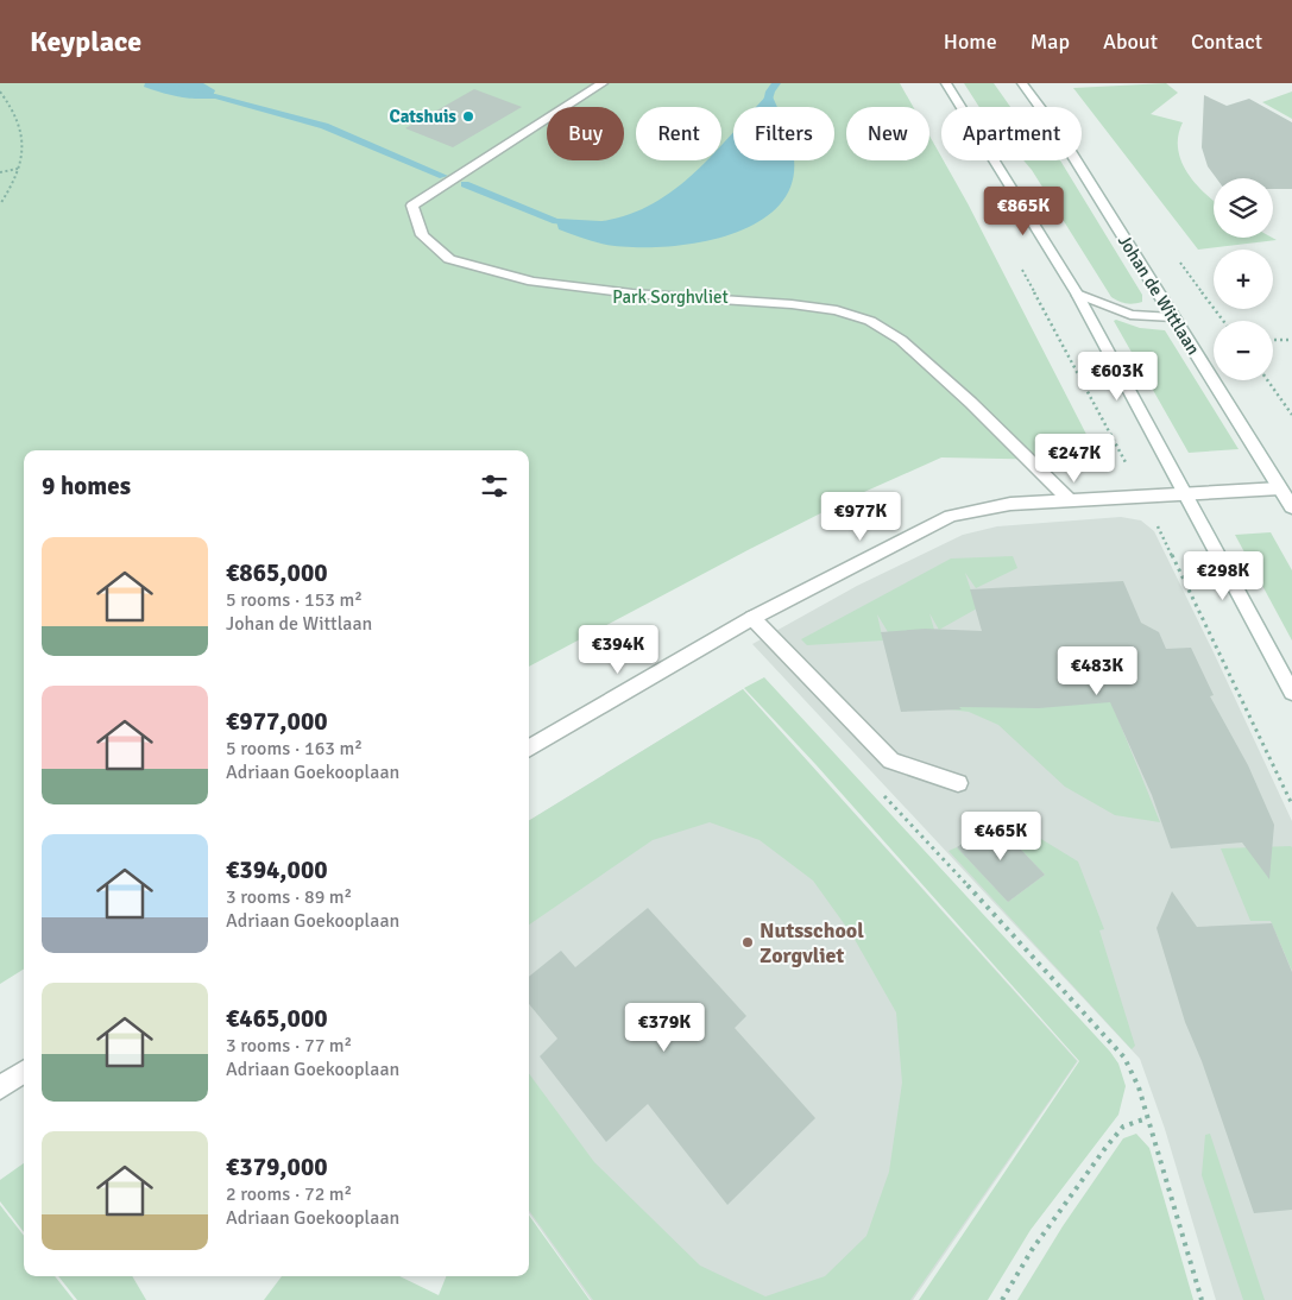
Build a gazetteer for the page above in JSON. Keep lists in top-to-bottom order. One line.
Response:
{"streets":{"main road":["Johan de Wittlaan"]},"parks":["Park Sorghvliet"],"places":["Catshuis","Nutsschool Zorgvliet"],"page":{"header":"Keyplace","nav":["Home","Map","About","Contact"],"chip":["Buy","Rent","Filters","New","Apartment"],"map_buttons":["+","−"],"price":["€865K","€603K","€247K","€977K","€298K","€394K","€483K","€465K","€379K"],"heading":"9 homes","list":[{"name":"€865,000","note":"5 rooms · 153 m² · Johan de Wittlaan"},{"name":"€977,000","note":"5 rooms · 163 m² · Adriaan Goekooplaan"},{"name":"€394,000","note":"3 rooms · 89 m² · Adriaan Goekooplaan"},{"name":"€465,000","note":"3 rooms · 77 m² · Adriaan Goekooplaan"},{"name":"€379,000","note":"2 rooms · 72 m² · Adriaan Goekooplaan"}]}}
